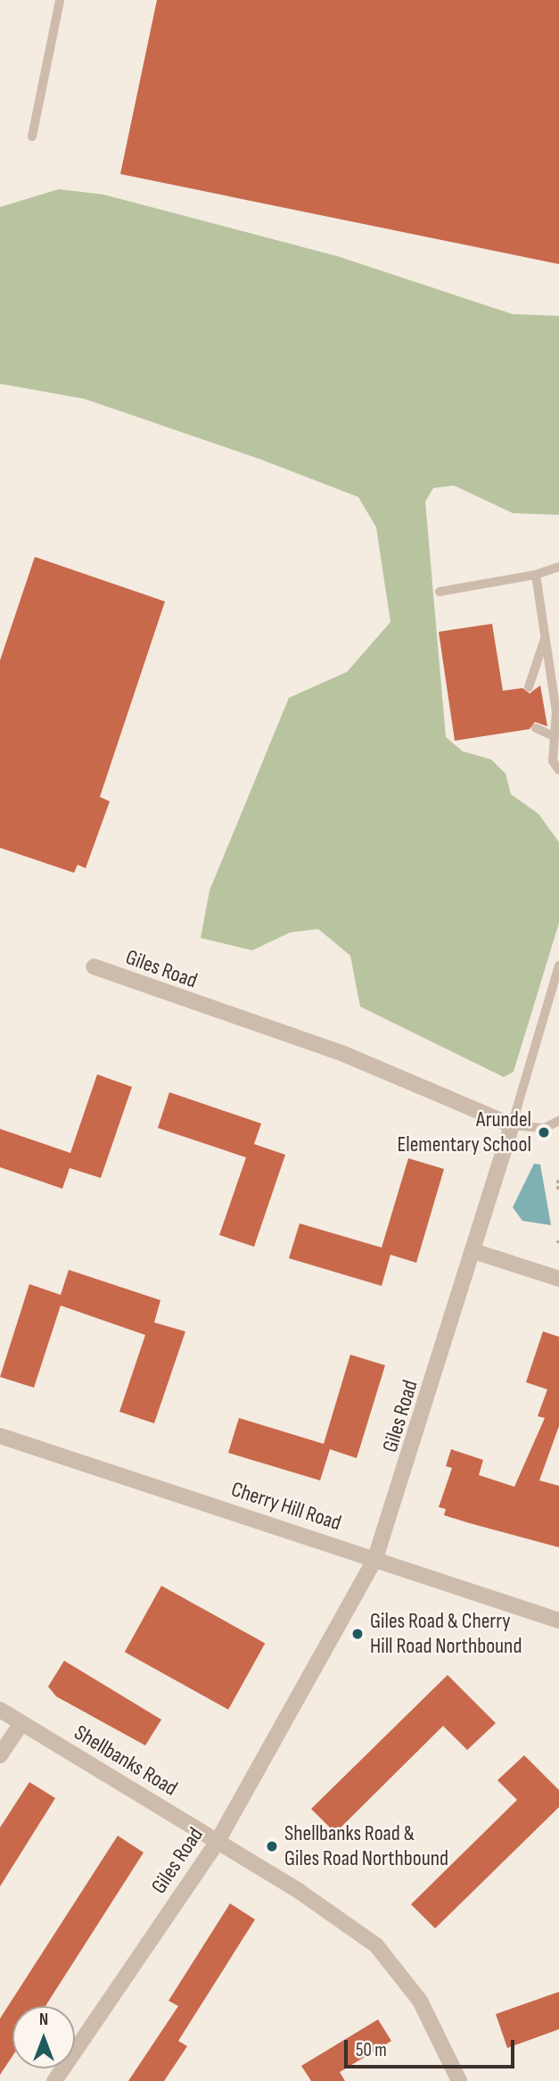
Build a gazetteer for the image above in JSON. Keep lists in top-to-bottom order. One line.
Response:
{"streets":{"street":["Giles Road","Cherry Hill Road","Shellbanks Road"]},"crossings":[["Giles Road","Cherry Hill Road"],["Giles Road","Shellbanks Road"]],"places":["Arundel Elementary School","Giles Road & Cherry Hill Road Northbound","Shellbanks Road & Giles Road Northbound"],"scale_bar":"50 m","north":"top"}
